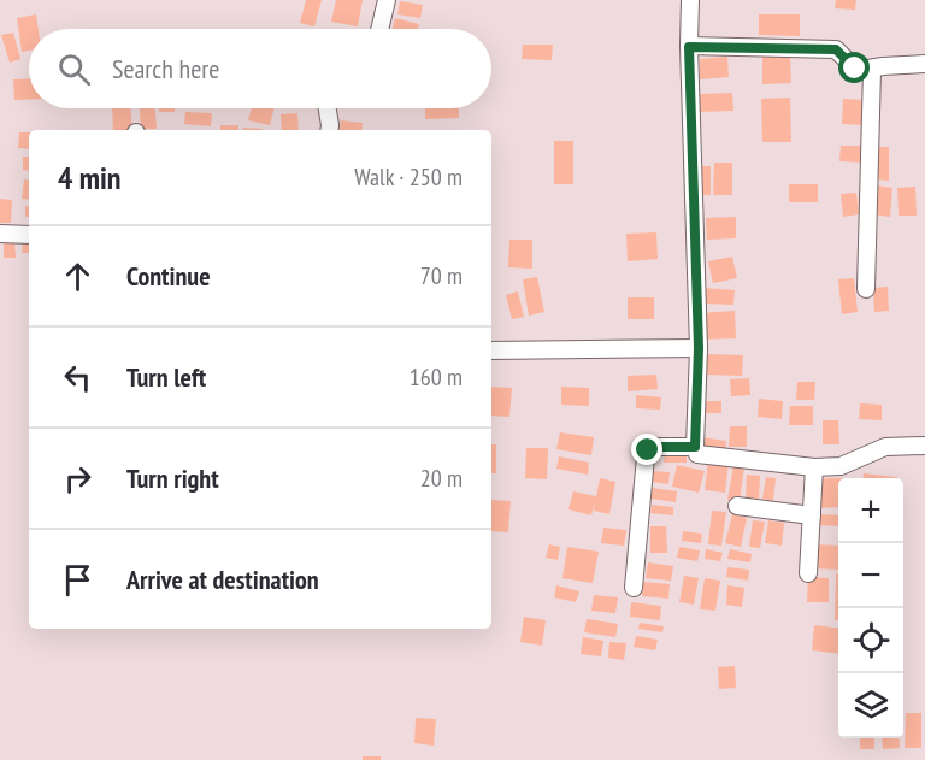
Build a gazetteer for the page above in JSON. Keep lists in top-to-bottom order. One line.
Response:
{"page":{"search":"Search here","heading":["4 min","Walk · 250 m"],"list":[["Continue","70 m"],["Turn left","160 m"],["Turn right","20 m"],"Arrive at destination"],"map_buttons":["+","−"]}}
